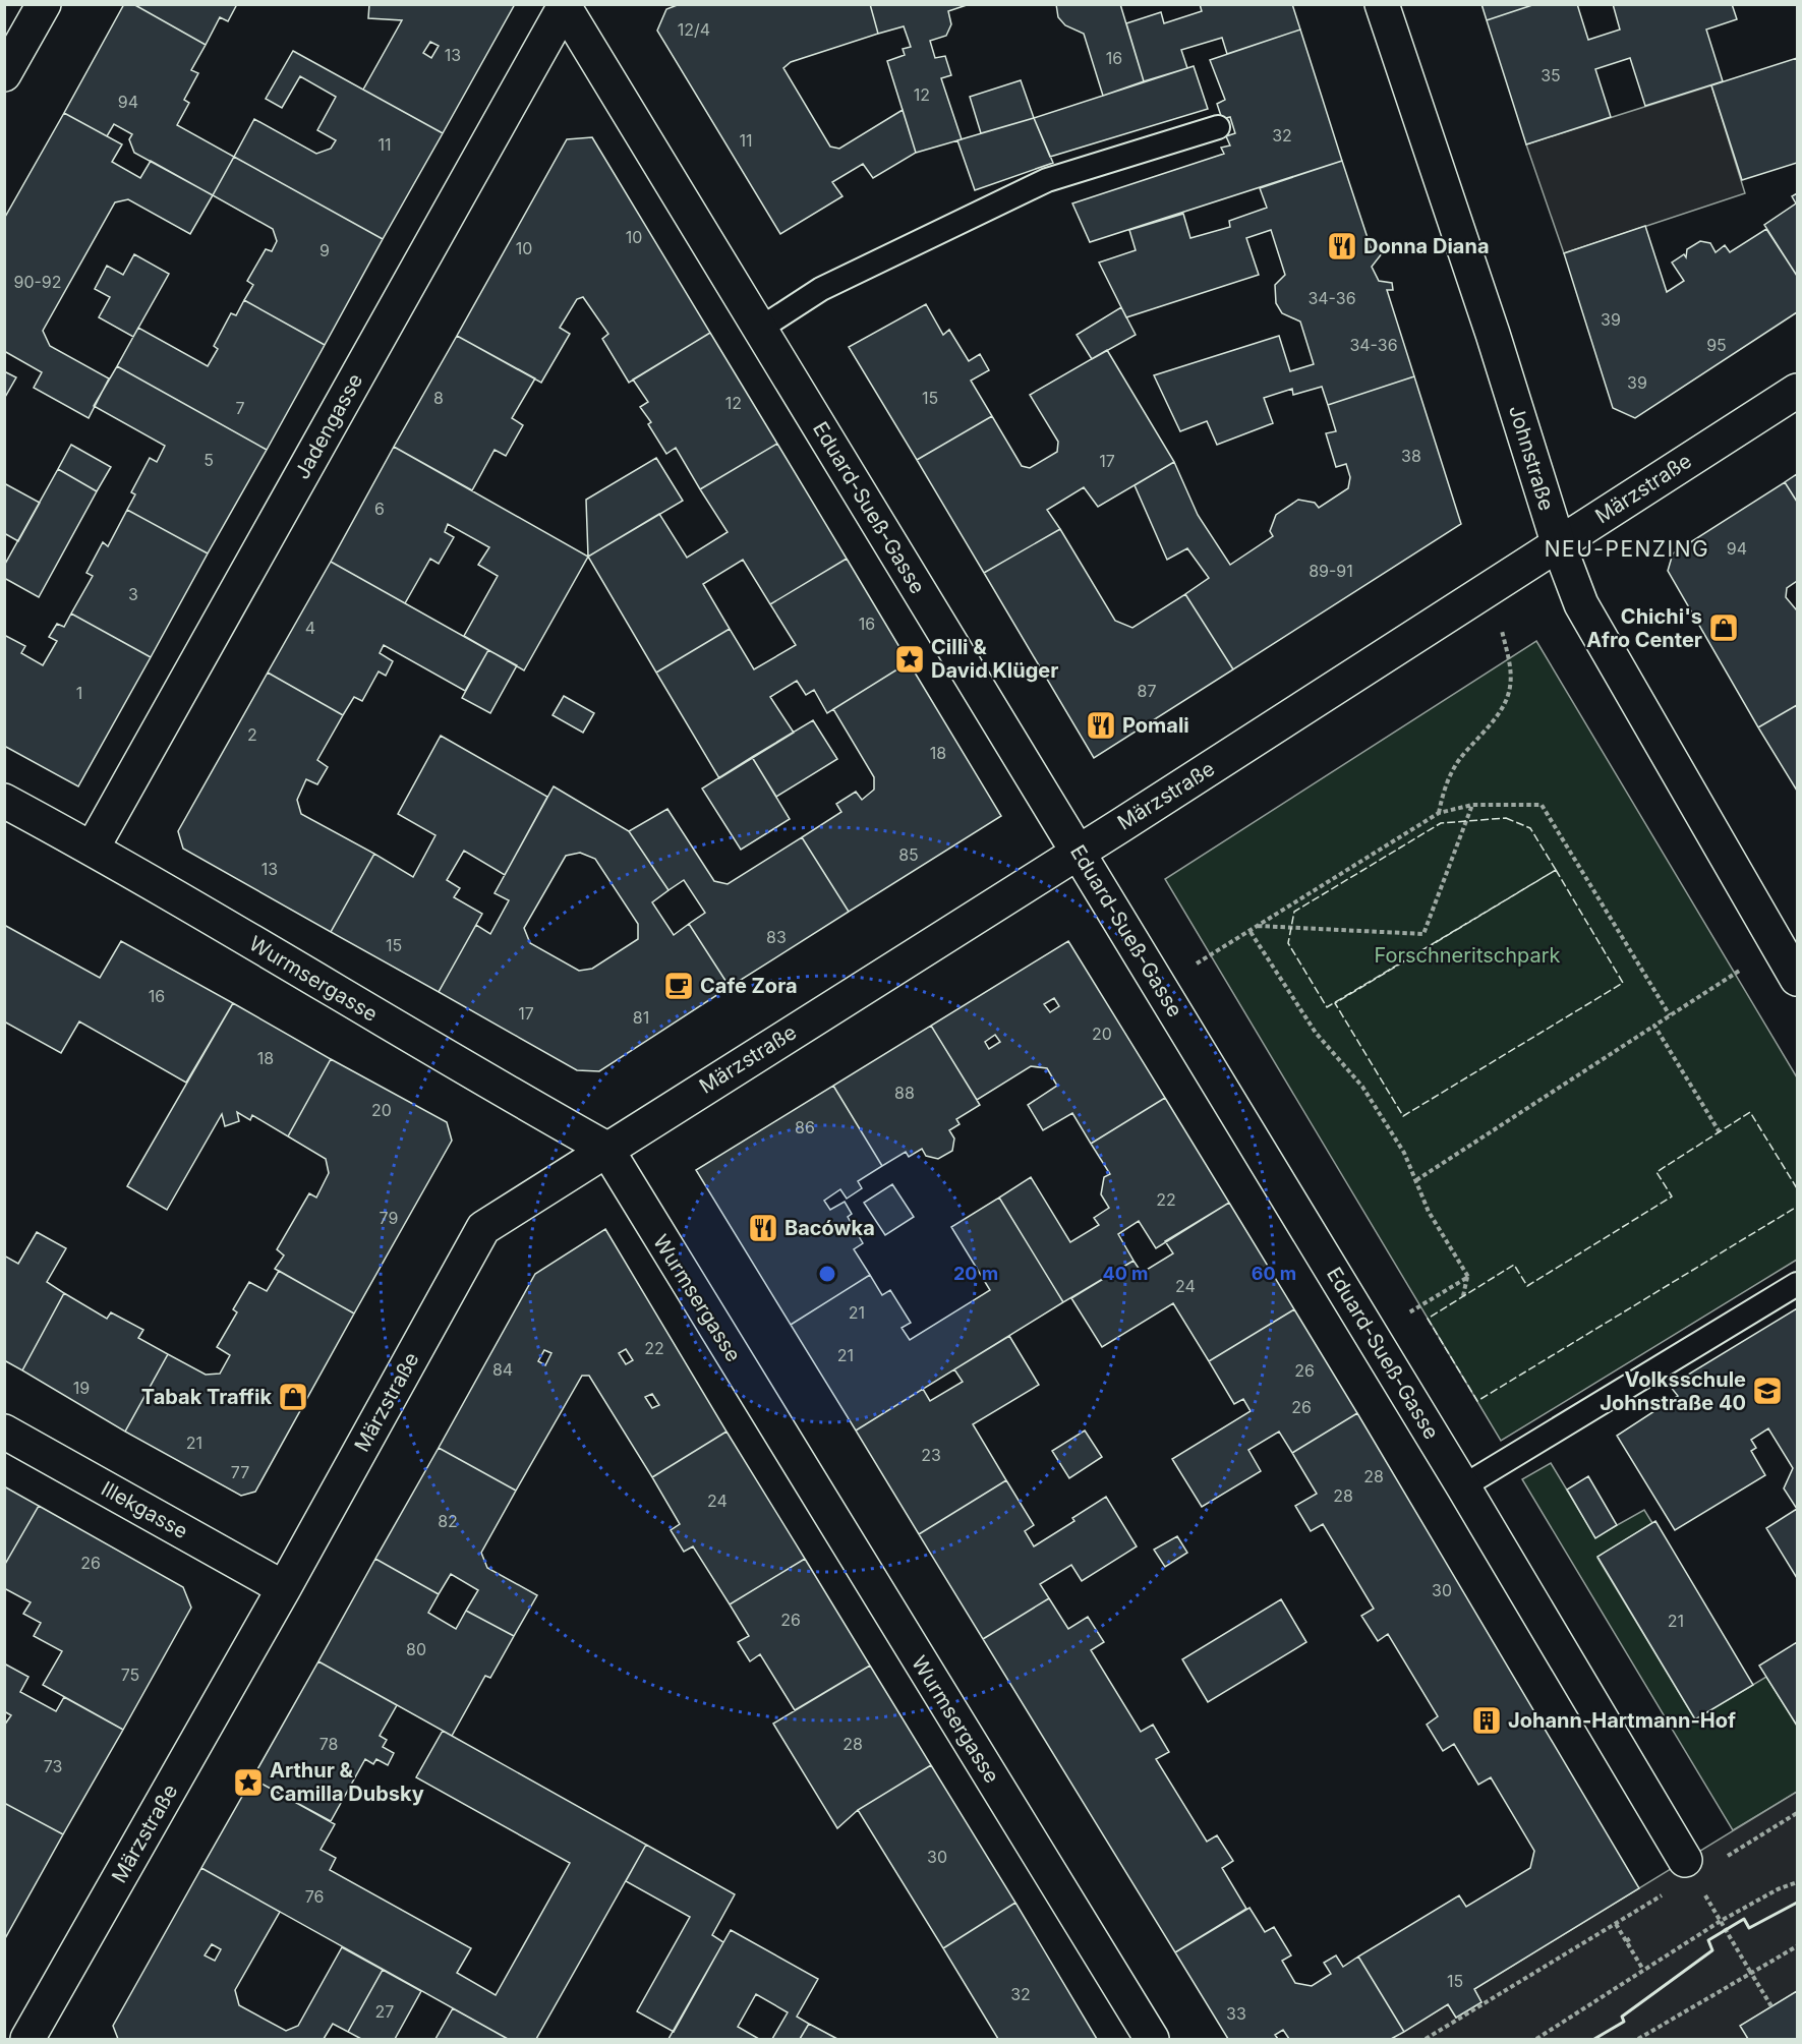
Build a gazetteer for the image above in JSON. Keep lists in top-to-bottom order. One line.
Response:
{"streets":{"street":["Jadengasse","Johnstraße","Märzstraße","Eduard-Sueß-Gasse","Wurmsergasse","Illekgasse"]},"crossings":[["Jadengasse","Eduard-Sueß-Gasse"],["Jadengasse","Wurmsergasse"],["Johnstraße","Märzstraße"],["Märzstraße","Eduard-Sueß-Gasse"],["Märzstraße","Wurmsergasse"],["Märzstraße","Illekgasse"]],"districts":["NEU-PENZING"],"parks":["Forschneritschpark"],"places":{"restaurant":["Donna Diana","Pomali","Bacówka"],"shop":["Chichi's Afro Center","Tabak Traffik"],"place":["Cilli & David Klüger","Arthur & Camilla Dubsky"],"cafe":["Cafe Zora"],"school or university":["Volksschule Johnstraße 40"],"building":["Johann-Hartmann-Hof"]},"house_numbers":["12/4","13","16","35","12","94","32","11","11","10","10","9","90-92","34-36","39","34-36","95","39","8","15","12","7","38","5","17","6","94","89-91","3","16","4","87","1","2","18","85","13","83","15","16","17","81","20","18","88","20","86","22","79","24","21","22","21","84","26","19","26","21","23","77","28","28","24","82","26","30","26","21","80","75","78","28","73","30","76","15","32","27","33"],"rings":["20 m","40 m","60 m"]}
